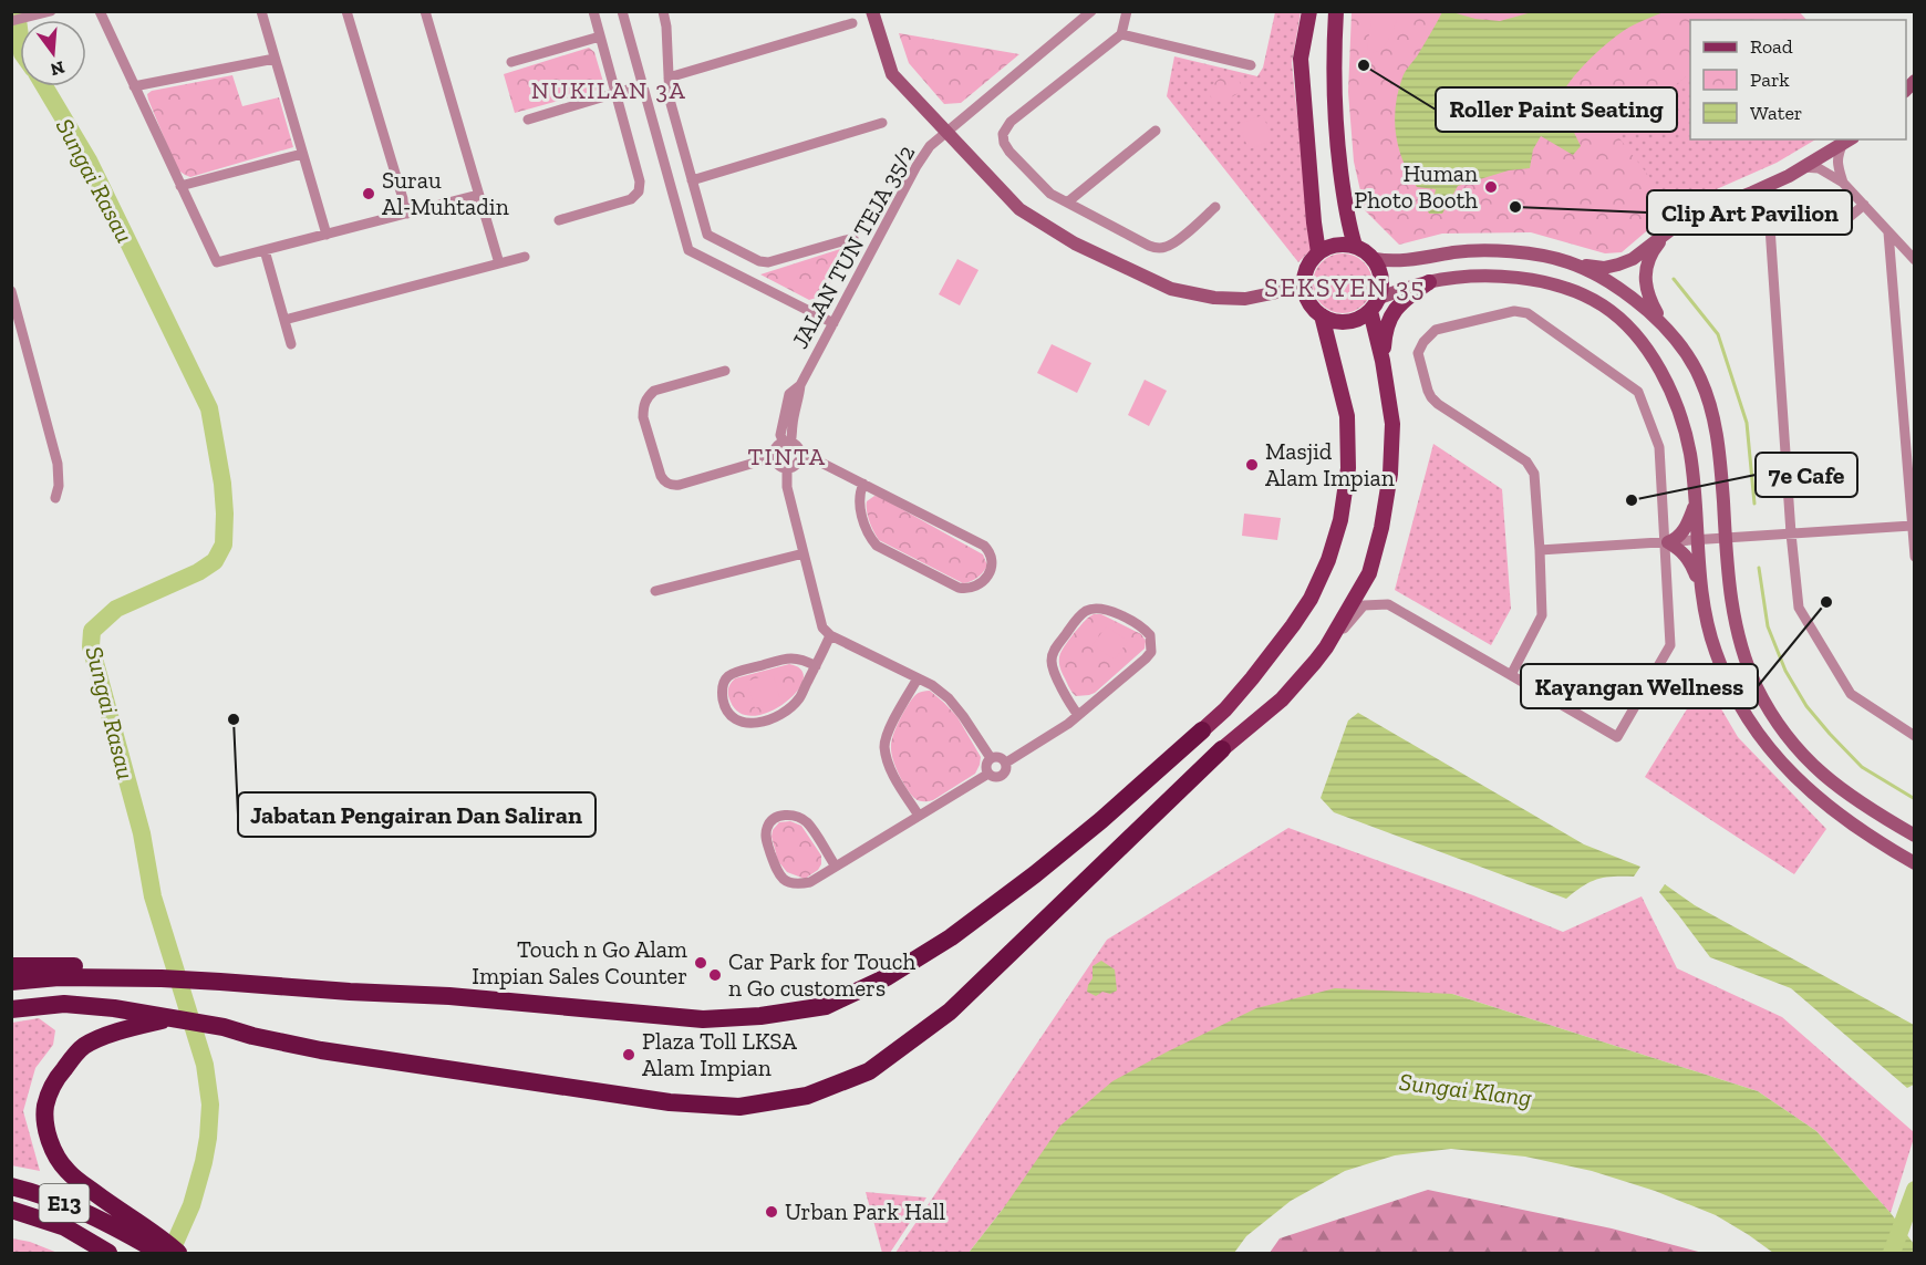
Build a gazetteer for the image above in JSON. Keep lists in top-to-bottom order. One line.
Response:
{"streets":{"highway":["E13"],"street":["JALAN TUN TEJA 35/2"]},"districts":["NUKILAN 3A","SEKSYEN 35","TINTA"],"water":["Sungai Rasau","Sungai Klang"],"places":["Roller Paint Seating","Human Photo Booth","Surau Al-Muhtadin","Clip Art Pavilion","Masjid Alam Impian","7e Cafe","Kayangan Wellness","Jabatan Pengairan Dan Saliran","Touch n Go Alam Impian Sales Counter","Car Park for Touch n Go customers","Plaza Toll LKSA Alam Impian","Urban Park Hall"],"legend":["Road","Park","Water"],"north":"bottom"}
